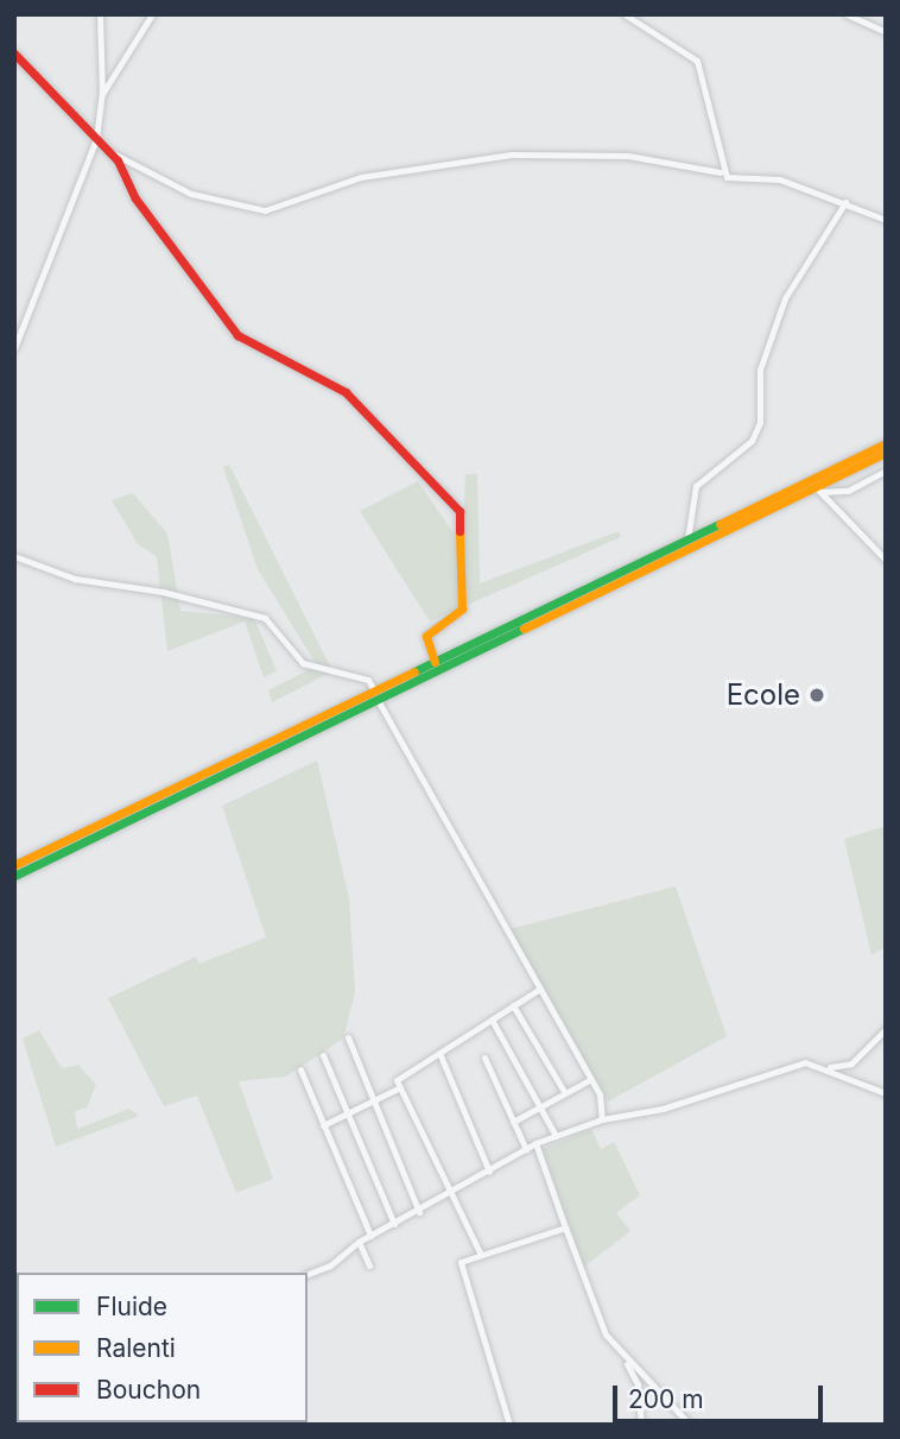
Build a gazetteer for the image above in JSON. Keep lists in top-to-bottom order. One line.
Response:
{"places":["Ecole"],"legend":["Fluide","Ralenti","Bouchon"],"scale_bar":"200 m"}
